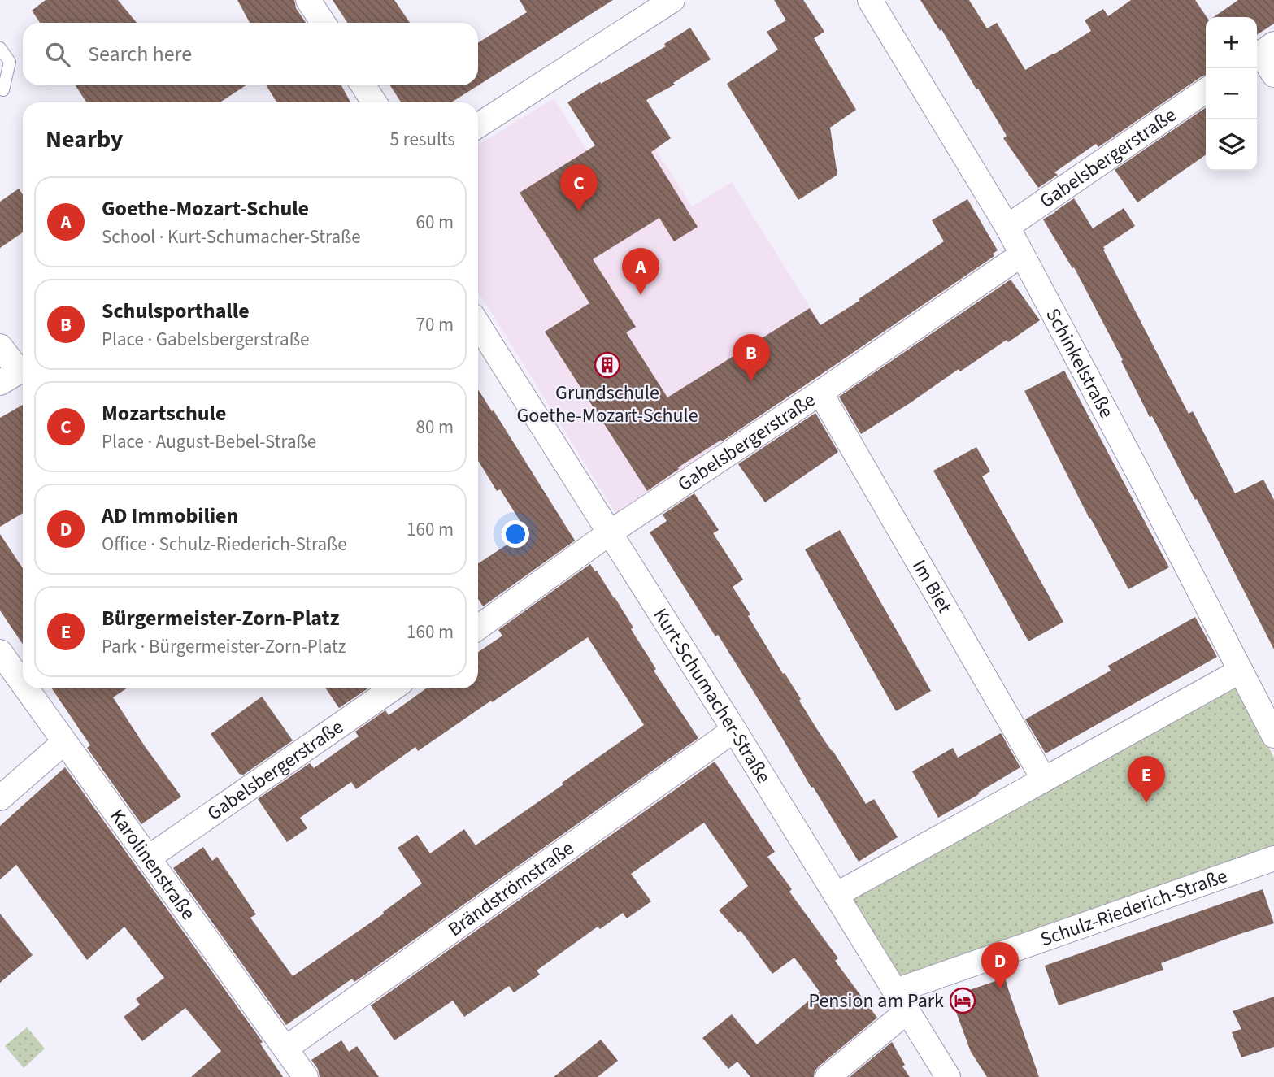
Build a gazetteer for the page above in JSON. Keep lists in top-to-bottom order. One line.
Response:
{"streets":{"street":["Gabelsbergerstraße","Schinkelstraße","Im Biet","Kurt-Schumacher-Straße","Karolinenstraße","Brändströmstraße","Schulz-Riederich-Straße"]},"crossings":[["Gabelsbergerstraße","Schinkelstraße"],["Gabelsbergerstraße","Im Biet"],["Gabelsbergerstraße","Kurt-Schumacher-Straße"],["Gabelsbergerstraße","Karolinenstraße"],["Kurt-Schumacher-Straße","Brändströmstraße"],["Kurt-Schumacher-Straße","Schulz-Riederich-Straße"],["Karolinenstraße","Brändströmstraße"]],"places":{"building":["Grundschule Goethe-Mozart-Schule"],"hotel":["Pension am Park"]},"page":{"map_buttons":["+","−"],"search":"Search here","heading":["Nearby","5 results"],"pins":["C","A","B","E","D"],"list":[{"mark":"A","name":"Goethe-Mozart-Schule","note":"School · Kurt-Schumacher-Straße","value":"60 m"},{"mark":"B","name":"Schulsporthalle","note":"Place · Gabelsbergerstraße","value":"70 m"},{"mark":"C","name":"Mozartschule","note":"Place · August-Bebel-Straße","value":"80 m"},{"mark":"D","name":"AD Immobilien","note":"Office · Schulz-Riederich-Straße","value":"160 m"},{"mark":"E","name":"Bürgermeister-Zorn-Platz","note":"Park · Bürgermeister-Zorn-Platz","value":"160 m"}]}}
